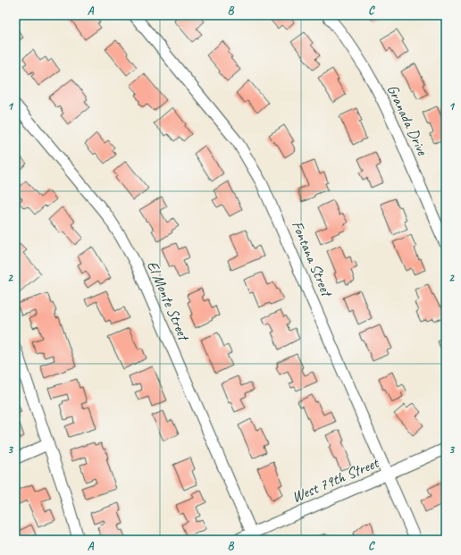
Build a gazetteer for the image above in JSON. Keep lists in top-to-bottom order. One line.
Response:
{"streets":{"street":["Granada Drive","Fontana Street","El Monte Street","West 79th Street"]},"crossings":[["Fontana Street","West 79th Street"],["El Monte Street","West 79th Street"]],"grid":{"columns":["A","B","C"],"rows":["1","2","3"]}}
